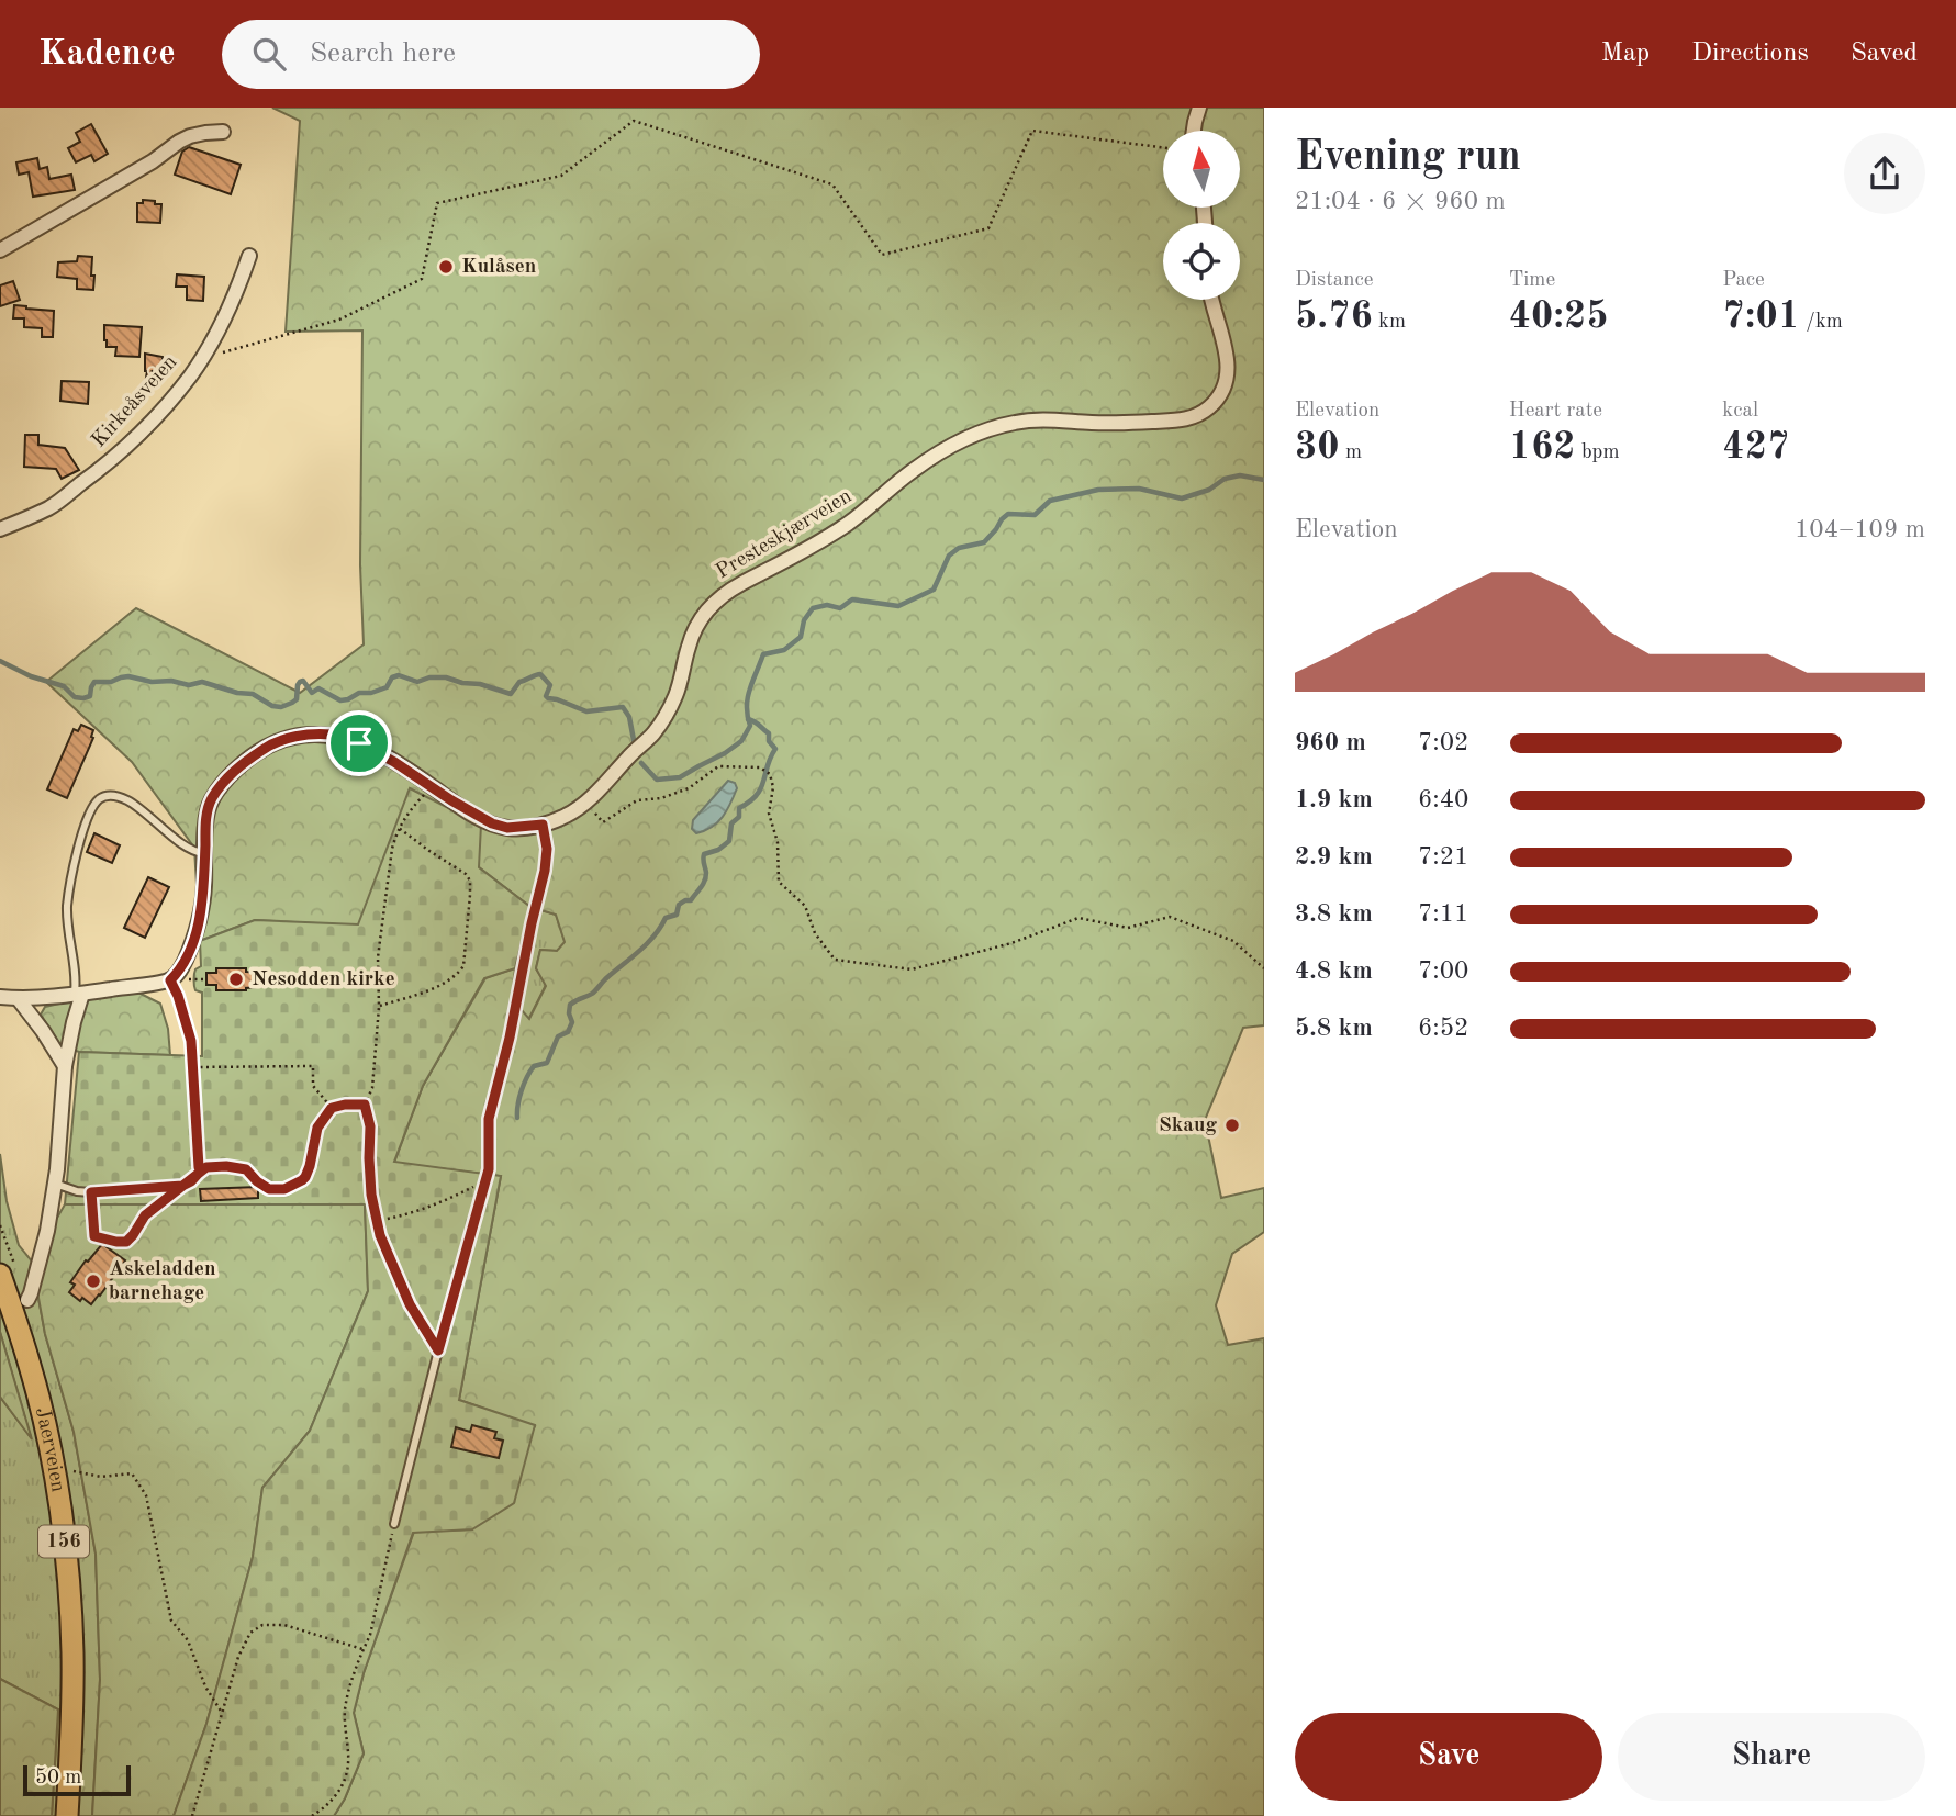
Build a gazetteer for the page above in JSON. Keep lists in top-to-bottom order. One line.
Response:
{"streets":{"main road":["Jaerveien","156"],"street":["Kirkeåsveien","Presteskjærveien"]},"places":["Kulåsen","Nesodden kirke","Skaug","Askeladden barnehage"],"scale_bar":"50 m","north":"top","page":{"header":"Kadence","search":"Search here","nav":["Map","Directions","Saved"],"heading":["Evening run","21:04 · 6 × 960 m"],"stats":[["Distance","5.76 km"],["Time","40:25"],["Pace","7:01 /km"],["Elevation","30 m"],["Heart rate","162 bpm"],["kcal","427"]],"chart":["Elevation","104–109 m"],"list":[{"name":"960 m","note":"7:02"},{"name":"1.9 km","note":"6:40"},{"name":"2.9 km","note":"7:21"},{"name":"3.8 km","note":"7:11"},{"name":"4.8 km","note":"7:00"},{"name":"5.8 km","note":"6:52"}],"buttons":["Save","Share"],"scale":"50 m"}}
